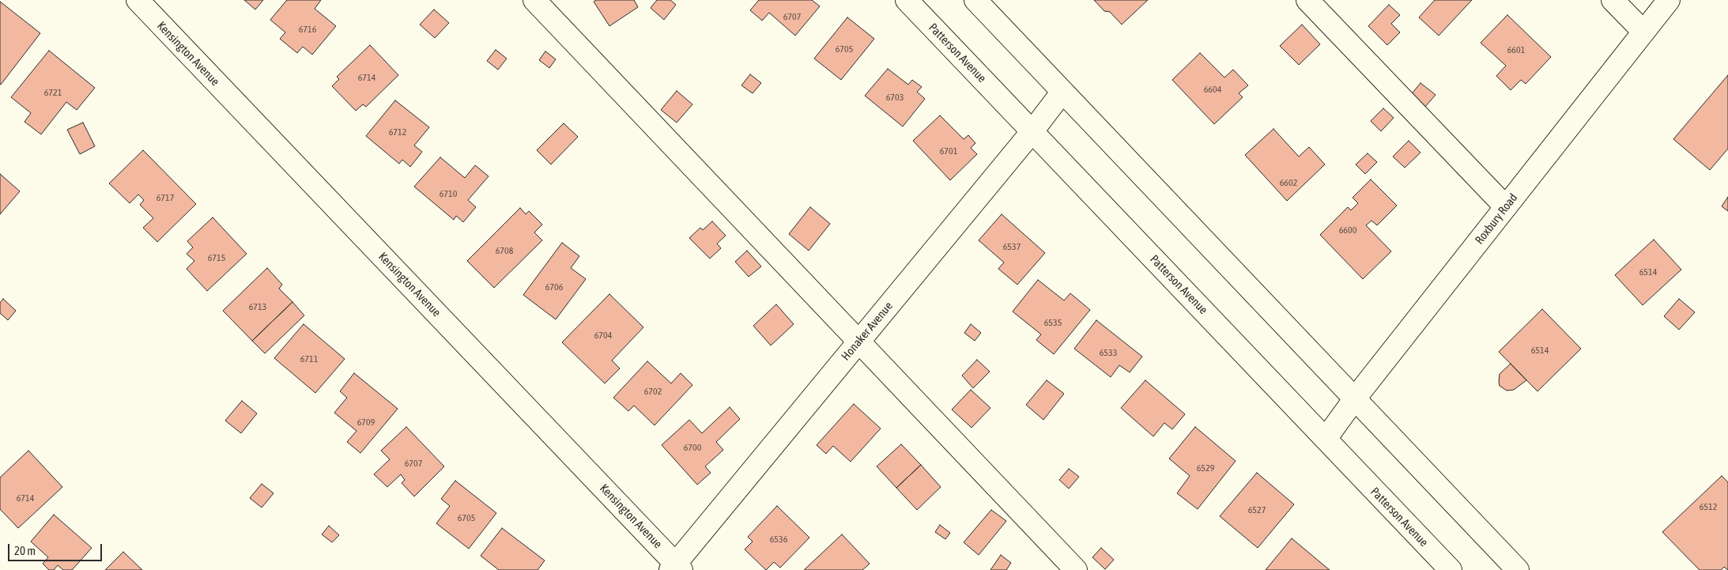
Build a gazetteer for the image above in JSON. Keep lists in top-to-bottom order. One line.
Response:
{"streets":{"street":["Patterson Avenue","Kensington Avenue","Roxbury Road","Honaker Avenue"]},"crossings":[["Patterson Avenue","Roxbury Road"],["Patterson Avenue","Honaker Avenue"],["Kensington Avenue","Honaker Avenue"]],"house_numbers":["6707","6716","6705","6601","6714","6604","6721","6703","6712","6701","6602","6710","6717","6600","6537","6708","6715","6514","6706","6713","6535","6704","6514","6533","6711","6702","6709","6700","6707","6529","6714","6512","6527","6705","6536"],"scale_bar":"20 m"}
